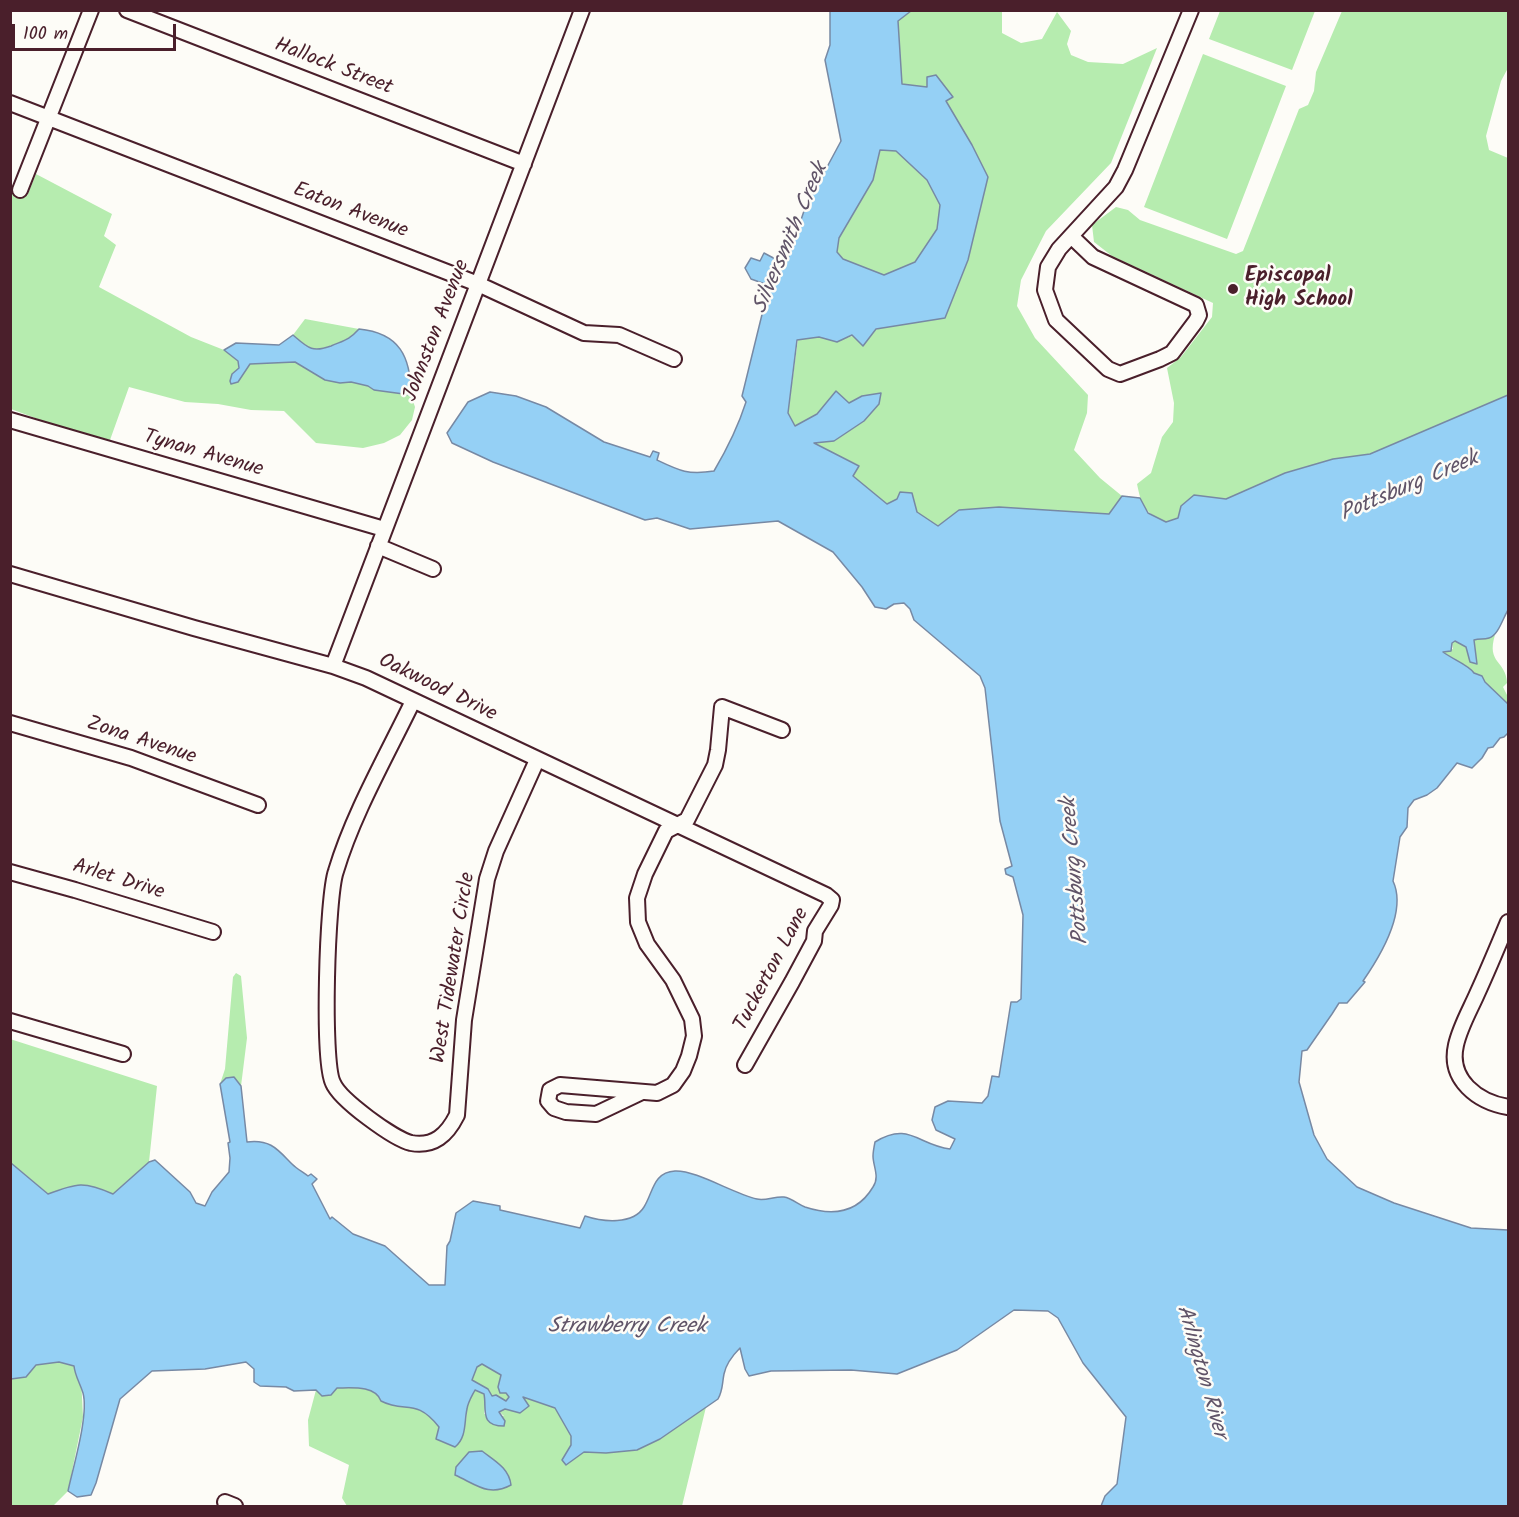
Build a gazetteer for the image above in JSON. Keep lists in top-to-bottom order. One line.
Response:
{"streets":{"street":["Hallock Street","Eaton Avenue","Johnston Avenue","Tynan Avenue","Oakwood Drive","Zona Avenue","Arlet Drive","West Tidewater Circle","Tuckerton Lane"]},"crossings":[["Hallock Street","Johnston Avenue"],["Eaton Avenue","Johnston Avenue"],["Johnston Avenue","Tynan Avenue"],["Johnston Avenue","Oakwood Drive"],["Oakwood Drive","West Tidewater Circle"],["Oakwood Drive","Tuckerton Lane"]],"water":["Silversmith Creek","Pottsburg Creek","Strawberry Creek","Arlington River"],"places":["Episcopal High School"],"scale_bar":"100 m"}
